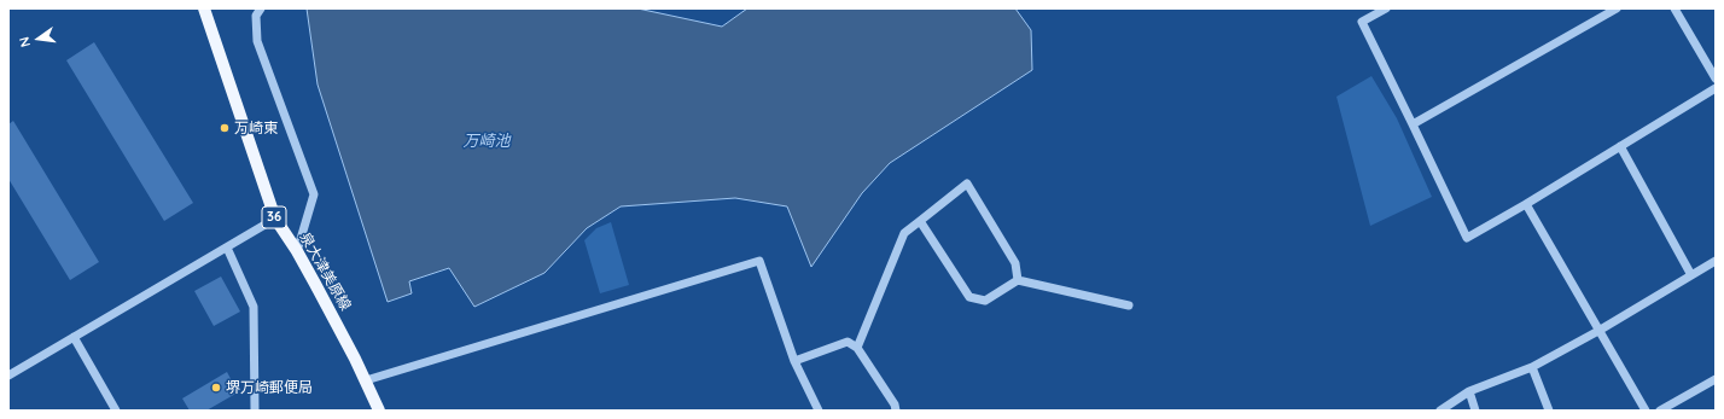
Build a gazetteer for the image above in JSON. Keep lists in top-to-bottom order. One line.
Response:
{"streets":{"main road":["36","泉大津美原線"]},"water":["万崎池"],"places":["万崎東","堺万崎郵便局"],"north":"left"}
